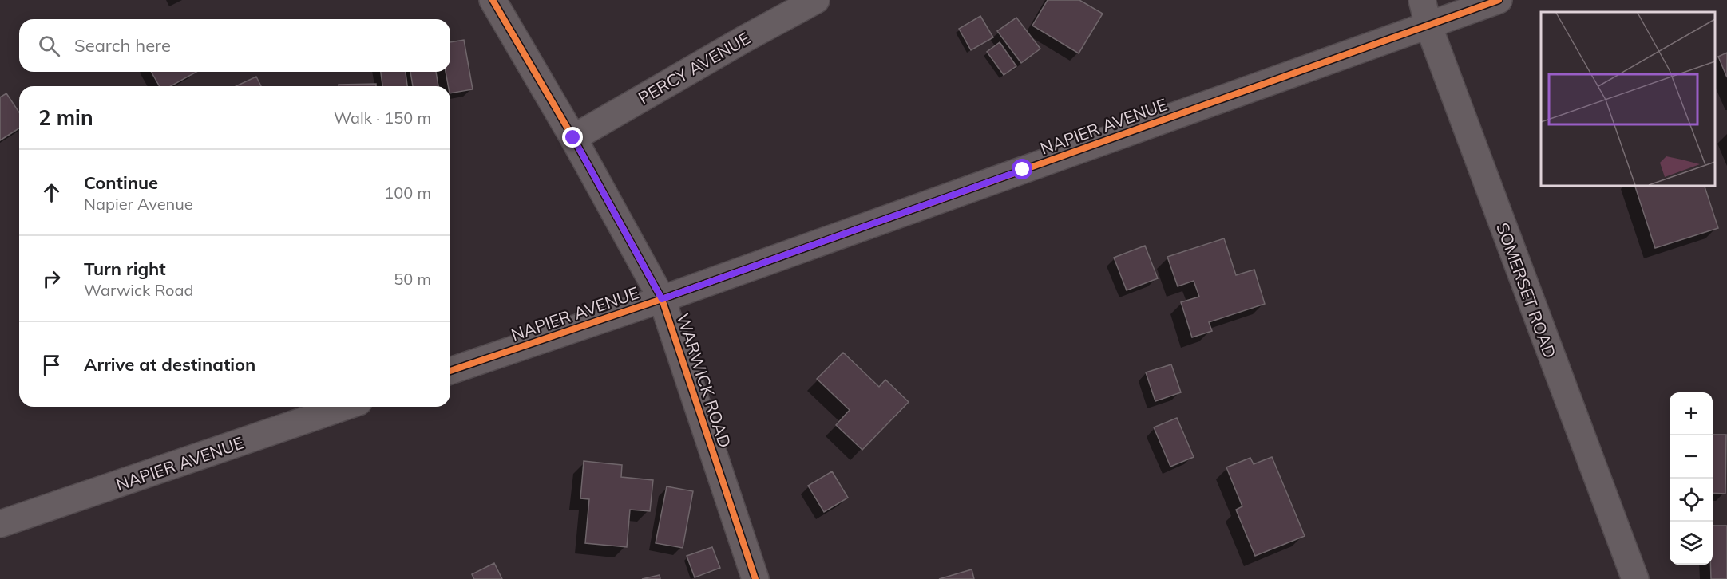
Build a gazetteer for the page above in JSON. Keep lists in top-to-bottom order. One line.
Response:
{"streets":{"street":["PERCY AVENUE","NAPIER AVENUE","SOMERSET ROAD","WARWICK ROAD"]},"crossings":[["PERCY AVENUE","WARWICK ROAD"],["NAPIER AVENUE","SOMERSET ROAD"],["NAPIER AVENUE","WARWICK ROAD"]],"page":{"search":"Search here","heading":["2 min","Walk · 150 m"],"list":[["Continue","Napier Avenue","100 m"],["Turn right","Warwick Road","50 m"],"Arrive at destination"],"map_buttons":["+","−"]}}
